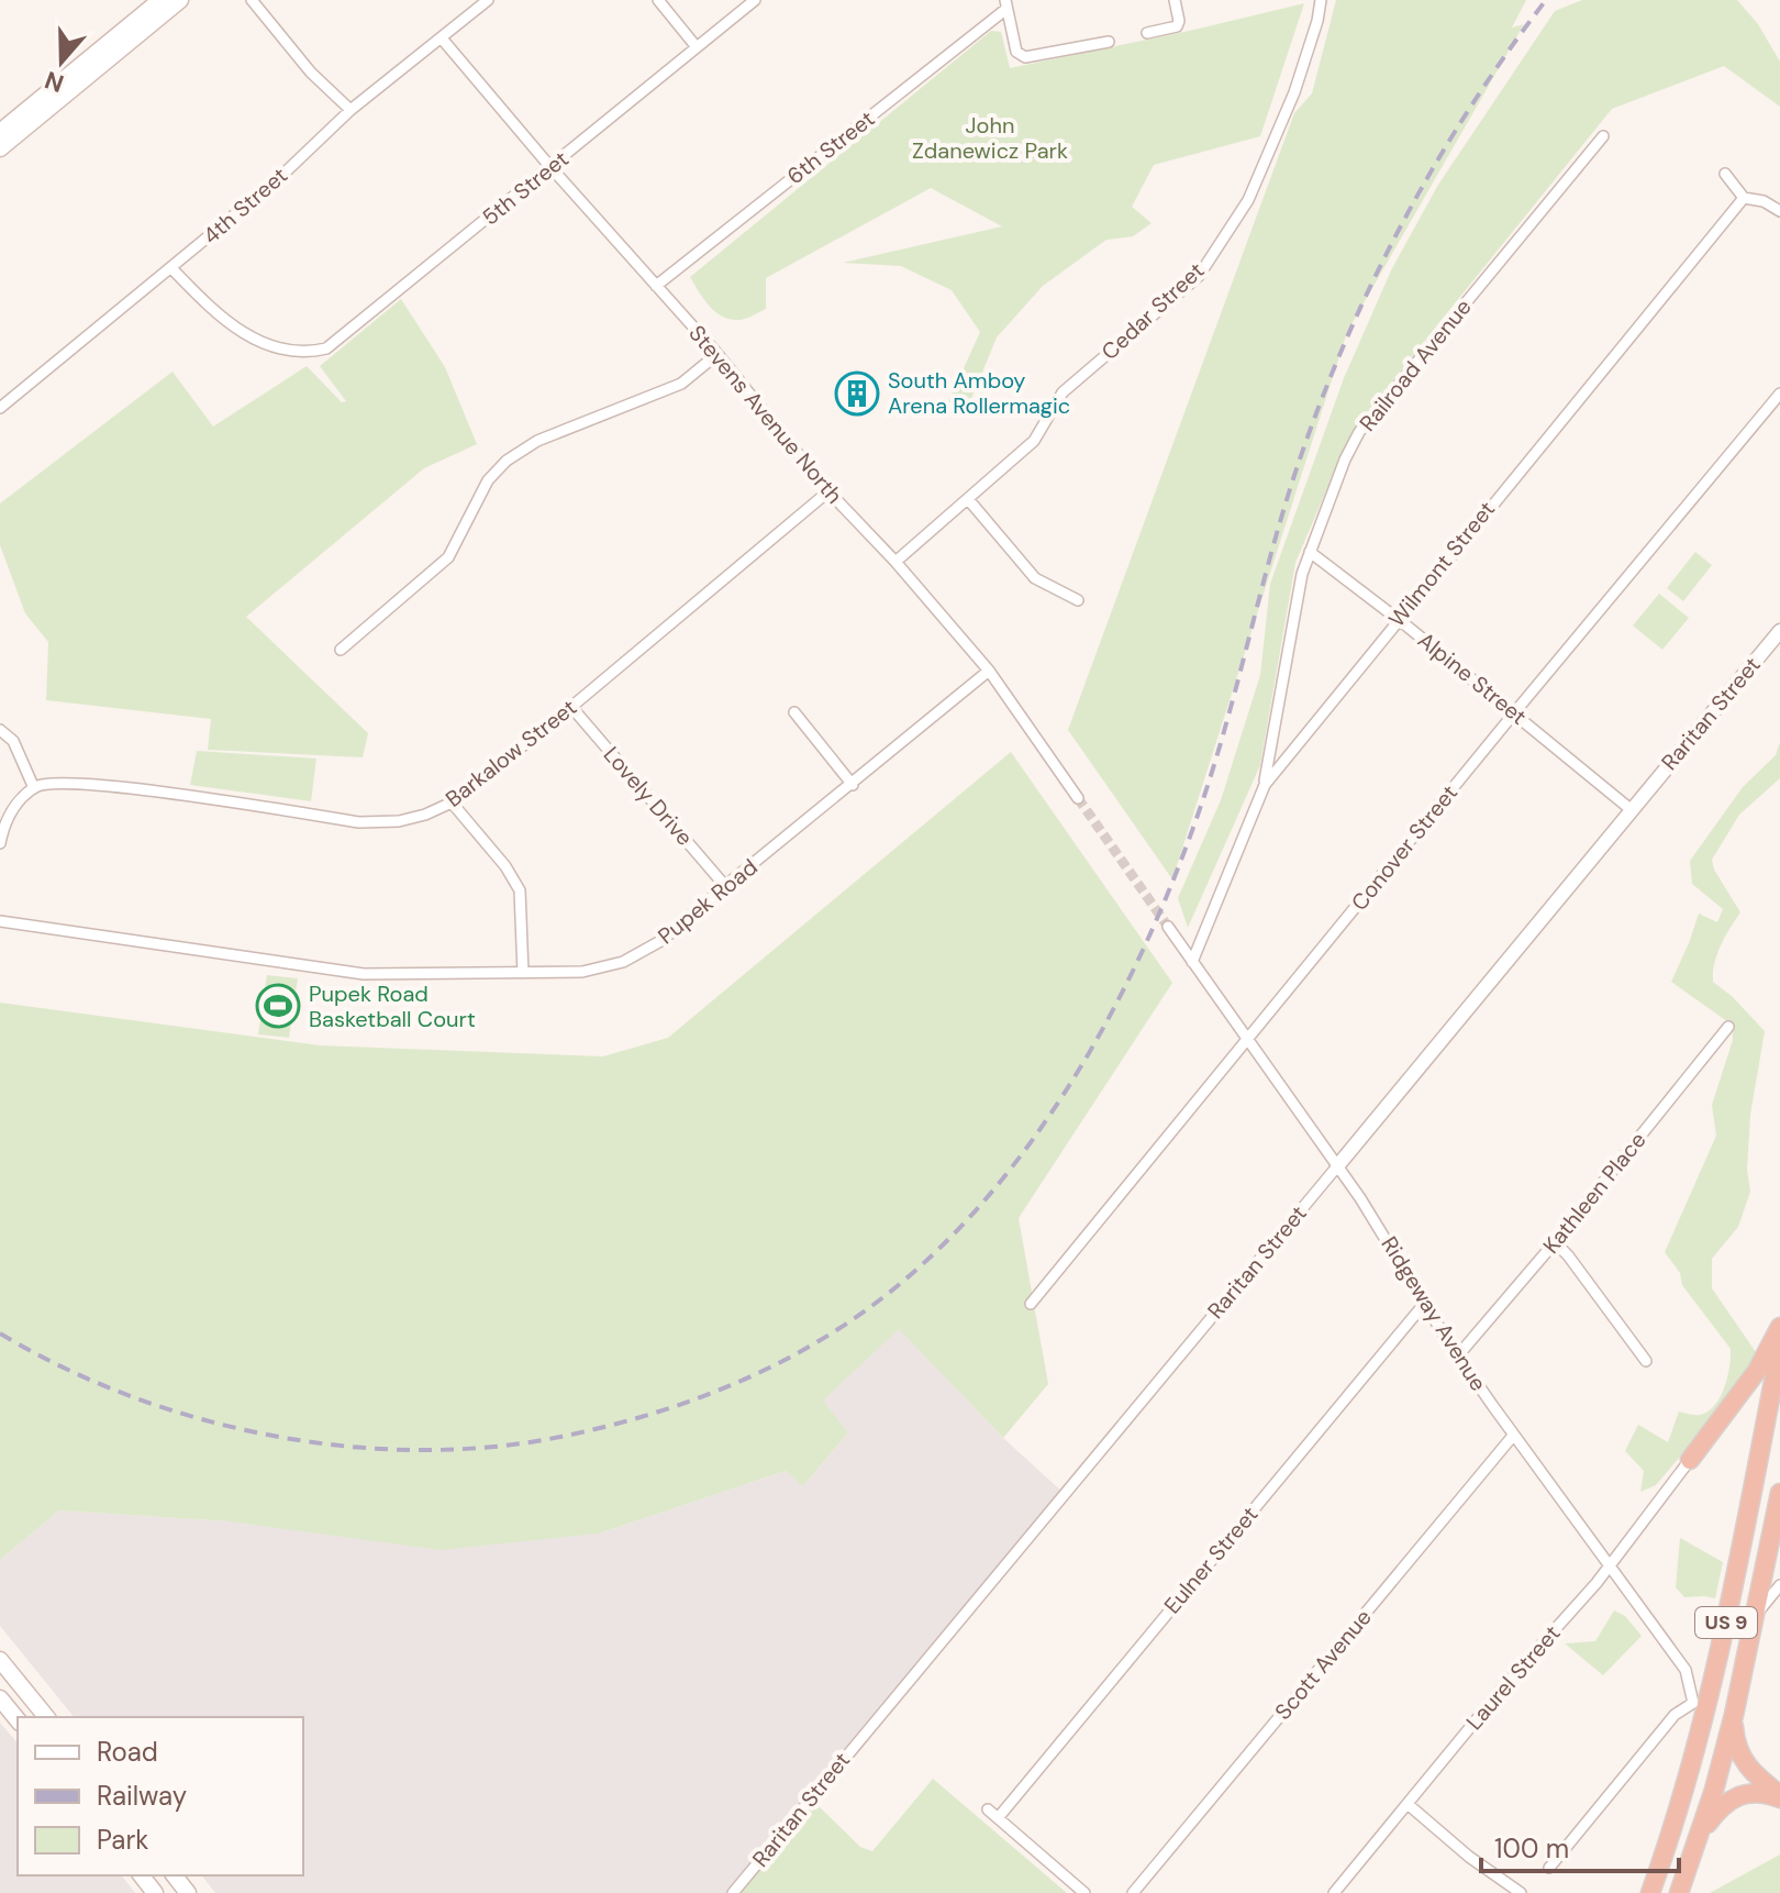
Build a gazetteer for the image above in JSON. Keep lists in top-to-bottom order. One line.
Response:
{"streets":{"highway":["US 9"],"street":["6th Street","5th Street","4th Street","Cedar Street","Railroad Avenue","Stevens Avenue North","Wilmont Street","Alpine Street","Raritan Street","Barkalow Street","Lovely Drive","Conover Street","Pupek Road","Kathleen Place","Ridgeway Avenue","Eulner Street","Scott Avenue","Laurel Street"]},"crossings":[["6th Street","Stevens Avenue North"],["5th Street","4th Street"],["5th Street","Stevens Avenue North"],["4th Street","Stevens Avenue North"],["Cedar Street","Stevens Avenue North"],["Railroad Avenue","Wilmont Street"],["Railroad Avenue","Alpine Street"],["Stevens Avenue North","Barkalow Street"],["Stevens Avenue North","Pupek Road"],["Wilmont Street","Alpine Street"],["Wilmont Street","Ridgeway Avenue"],["Alpine Street","Raritan Street"],["Alpine Street","Conover Street"],["Raritan Street","Ridgeway Avenue"],["Barkalow Street","Lovely Drive"],["Lovely Drive","Pupek Road"],["Conover Street","Ridgeway Avenue"],["Kathleen Place","Ridgeway Avenue"],["Ridgeway Avenue","Eulner Street"],["Ridgeway Avenue","Scott Avenue"],["Ridgeway Avenue","Laurel Street"]],"parks":["John Zdanewicz Park"],"places":{"building":["South Amboy Arena Rollermagic"],"sports":["Pupek Road Basketball Court"]},"legend":["Road","Railway","Park"],"scale_bar":"100 m","north":"bottom"}
